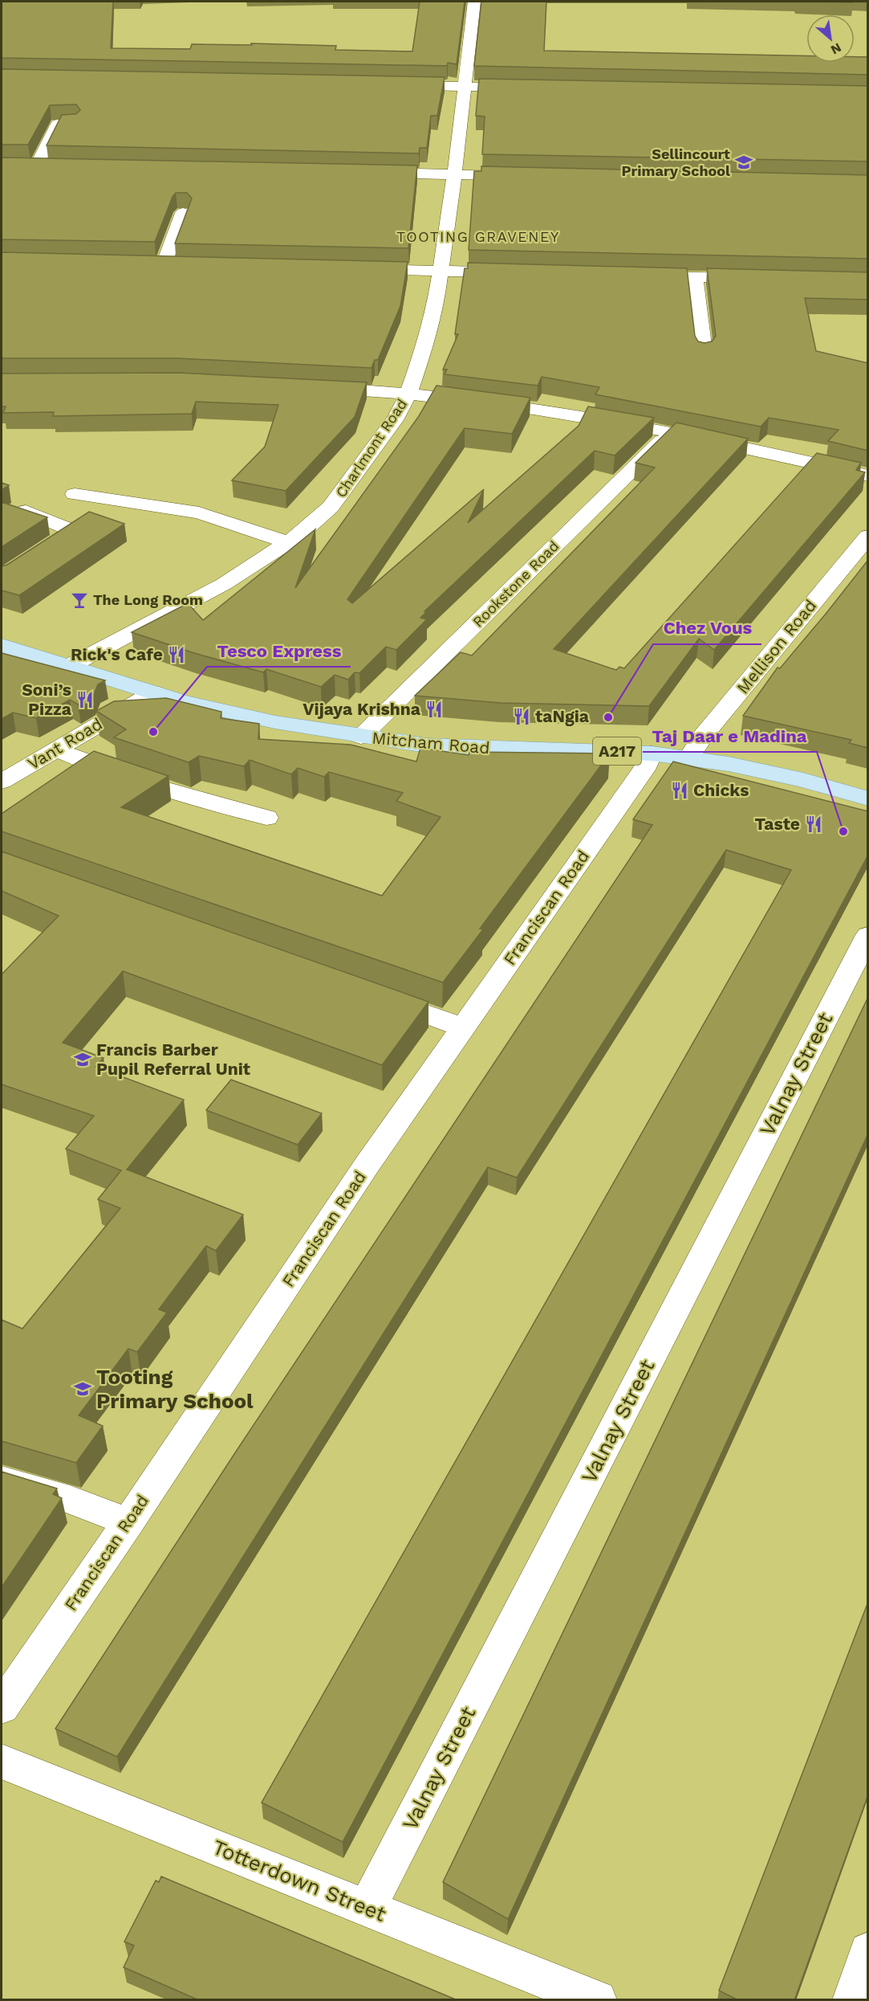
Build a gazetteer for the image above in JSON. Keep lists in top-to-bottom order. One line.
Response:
{"streets":{"main road":["Mitcham Road","A217"],"street":["Charlmont Road","Rookstone Road","Mellison Road","Vant Road","Franciscan Road","Valnay Street","Totterdown Street"]},"crossings":[["Charlmont Road","Mitcham Road"],["Rookstone Road","Mitcham Road"],["Mellison Road","Mitcham Road"],["Mitcham Road","Vant Road"],["Mitcham Road","Franciscan Road"],["Valnay Street","Totterdown Street"]],"districts":["TOOTING GRAVENEY"],"places":{"school or university":["Sellincourt Primary School","Francis Barber Pupil Referral Unit","Tooting Primary School"],"bar":["The Long Room"],"restaurant":["Rick's Cafe","Soni’s Pizza","Vijaya Krishna","taNgia","Chicks","Taste"],"other":["Chez Vous","Tesco Express","Taj Daar e Madina"]},"north":"bottom right"}
